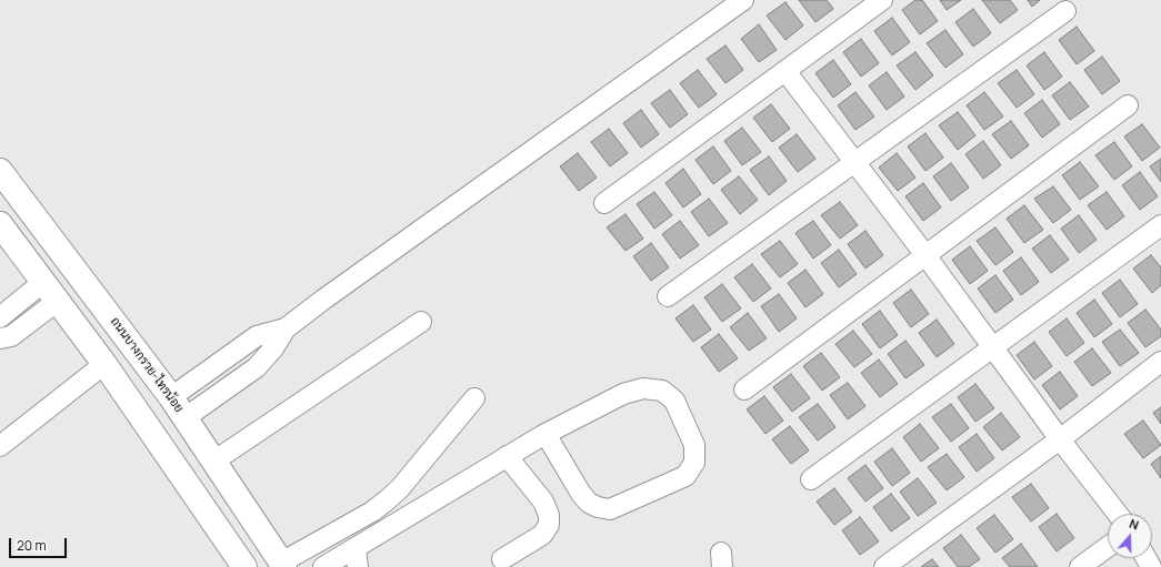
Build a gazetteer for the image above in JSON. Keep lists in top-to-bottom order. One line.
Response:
{"streets":{"main road":["ถนนบางกรวย-ไทรน้อย"]},"scale_bar":"20 m","north":"top"}
